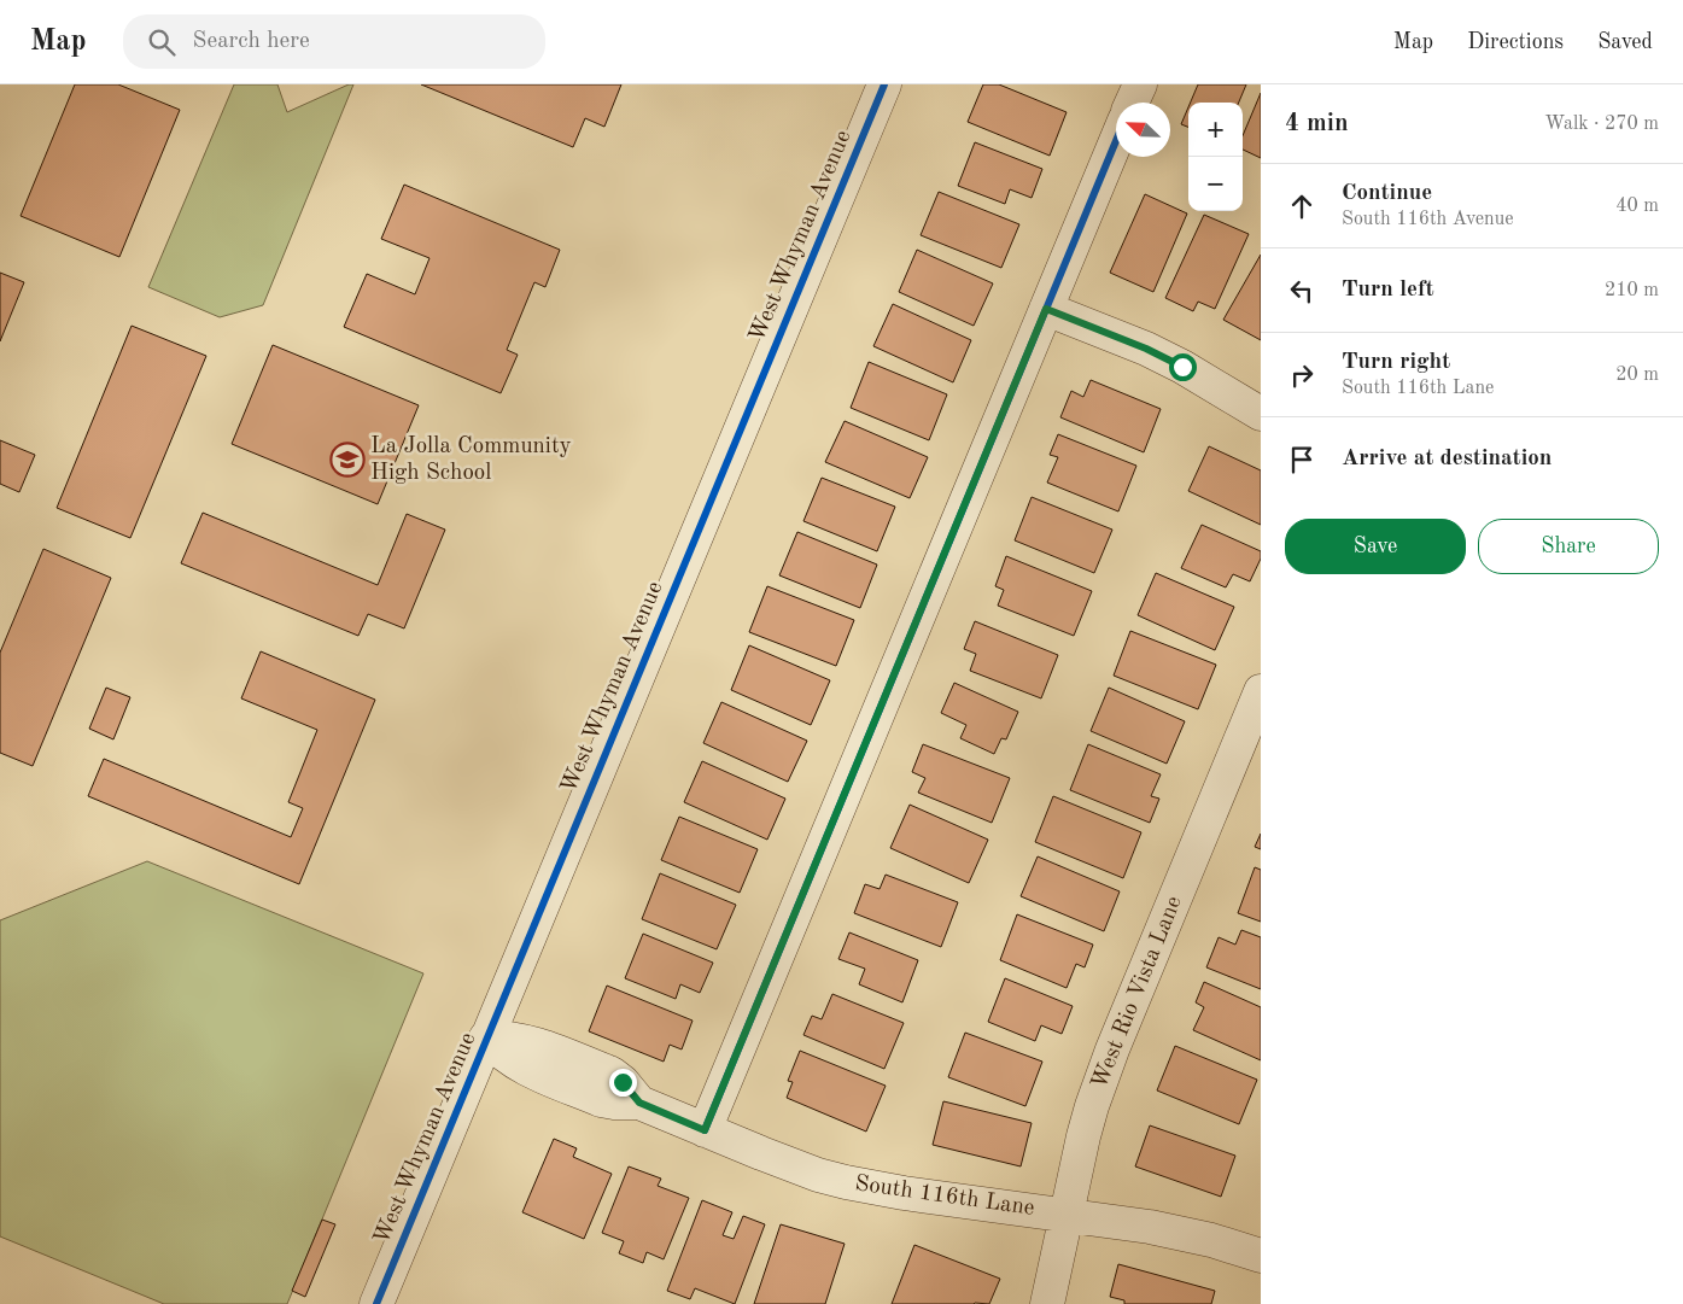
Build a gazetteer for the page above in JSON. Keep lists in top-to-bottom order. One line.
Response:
{"streets":{"street":["West Whyman Avenue","West Rio Vista Lane","South 116th Lane"]},"crossings":[["West Whyman Avenue","South 116th Lane"],["West Rio Vista Lane","South 116th Lane"]],"places":{"school or university":["La Jolla Community High School"]},"north":"top left","page":{"header":"Map","search":"Search here","nav":["Map","Directions","Saved"],"heading":["4 min","Walk · 270 m"],"map_buttons":["+","−"],"list":[["Continue","South 116th Avenue","40 m"],["Turn left","210 m"],["Turn right","South 116th Lane","20 m"],"Arrive at destination"],"buttons":["Save","Share"]}}
